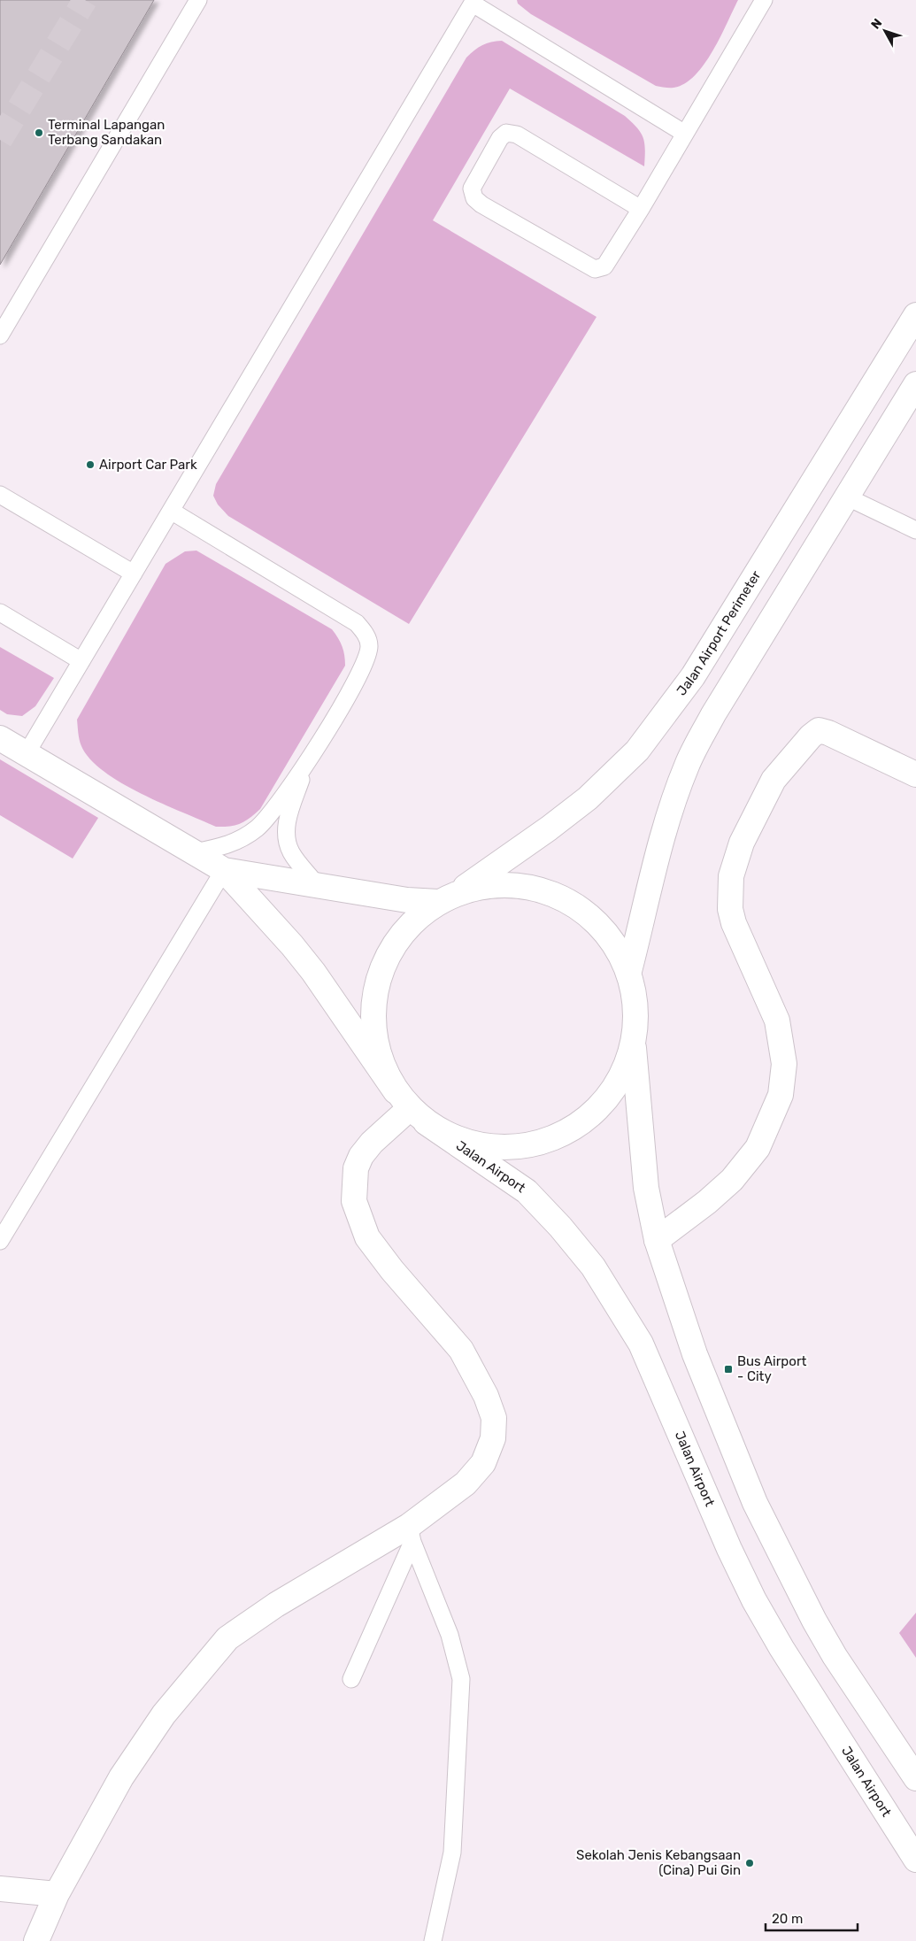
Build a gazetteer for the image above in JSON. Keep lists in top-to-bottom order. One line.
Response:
{"streets":{"main road":["Jalan Airport Perimeter","Jalan Airport"]},"crossings":[["Jalan Airport Perimeter","Jalan Airport"]],"places":{"other":["Terminal Lapangan Terbang Sandakan","Airport Car Park","Sekolah Jenis Kebangsaan (Cina) Pui Gin"],"transit":["Bus Airport - City"]},"scale_bar":"20 m","north":"top left"}
